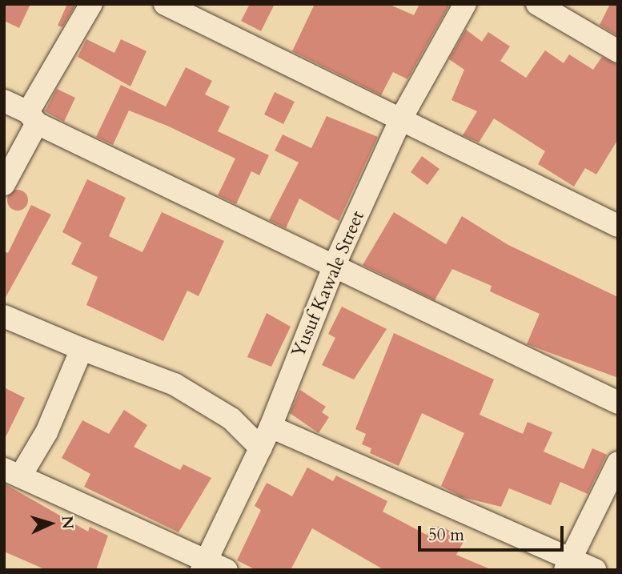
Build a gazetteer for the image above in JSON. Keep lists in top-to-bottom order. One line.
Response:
{"streets":{"street":["Yusuf Kawale Street"]},"scale_bar":"50 m","north":"right"}
